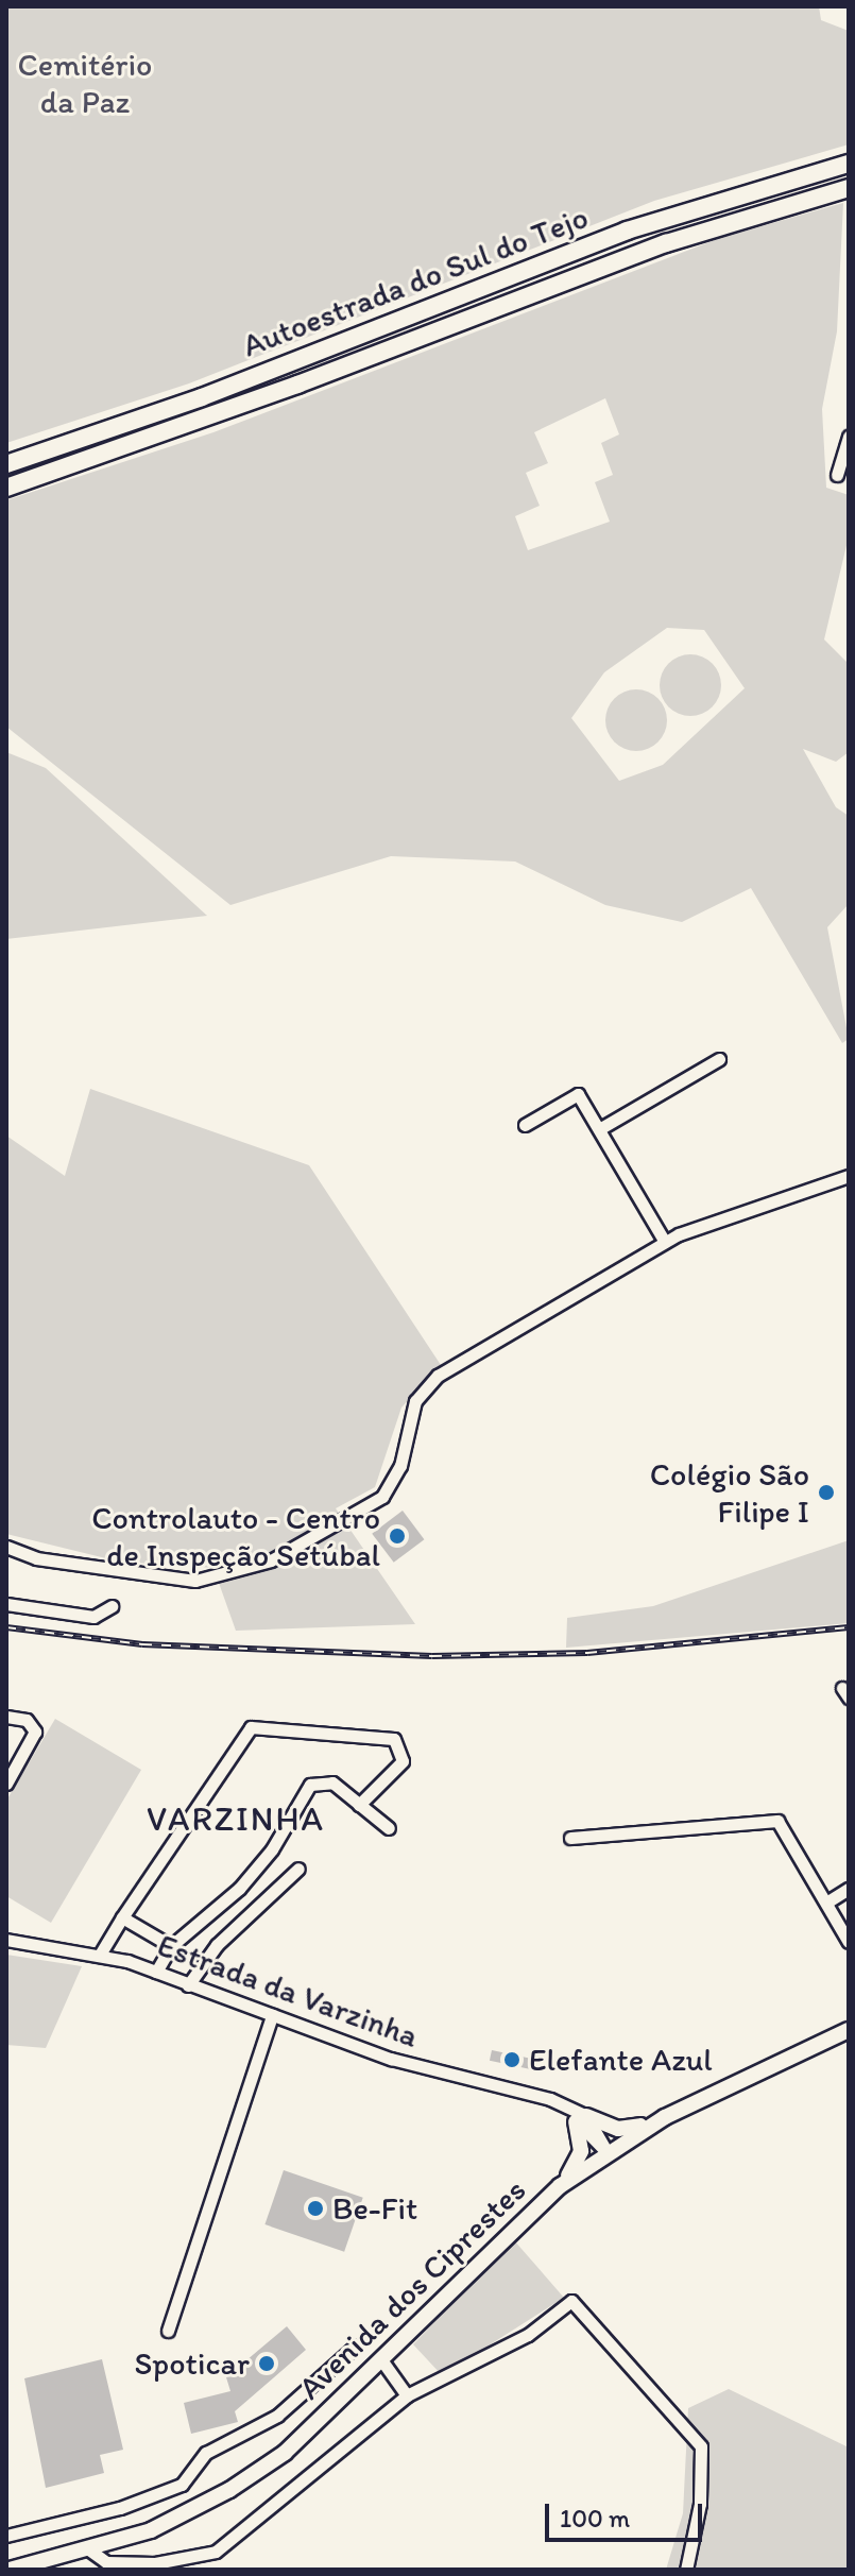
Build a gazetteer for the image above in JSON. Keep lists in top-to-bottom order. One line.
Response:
{"streets":{"highway":["Autoestrada do Sul do Tejo"],"main road":["Avenida dos Ciprestes"],"street":["Estrada da Varzinha"]},"districts":["VARZINHA"],"parks":["Cemitério da Paz"],"places":["Colégio São Filipe I","Controlauto - Centro de Inspeção Setúbal","Elefante Azul","Be-Fit","Spoticar"],"scale_bar":"100 m"}
